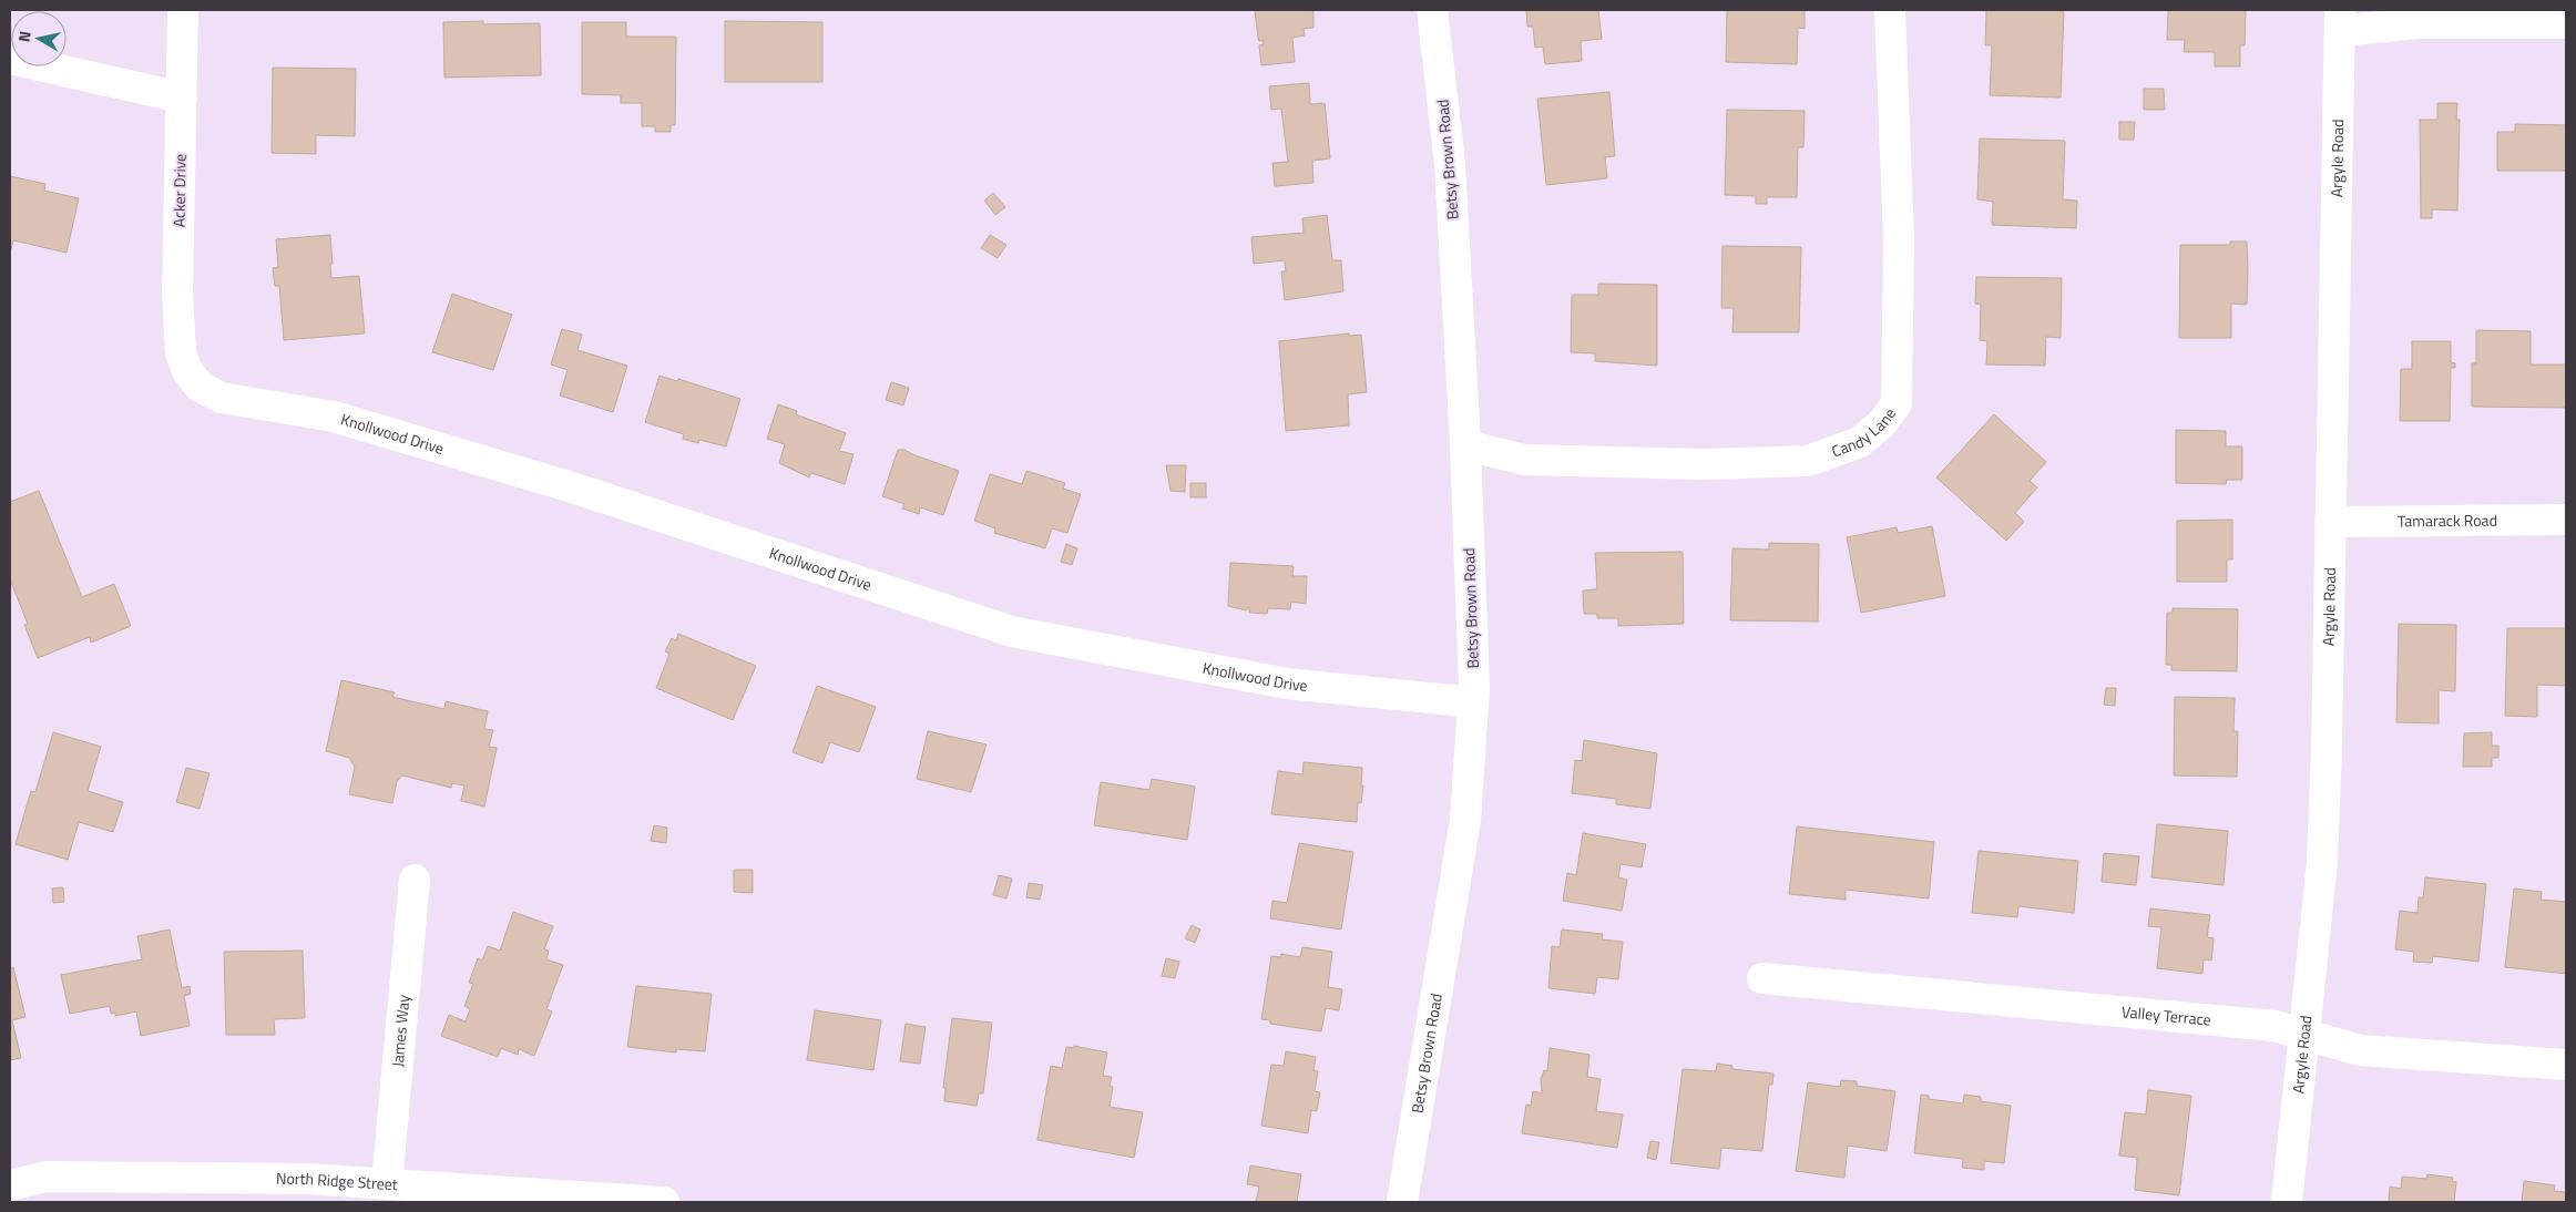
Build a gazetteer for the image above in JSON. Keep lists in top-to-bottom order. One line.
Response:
{"streets":{"street":["Argyle Road","Betsy Brown Road","Acker Drive","Candy Lane","Knollwood Drive","Tamarack Road","Valley Terrace","James Way","North Ridge Street"]},"crossings":[["Argyle Road","Tamarack Road"],["Argyle Road","Valley Terrace"],["Betsy Brown Road","Candy Lane"],["Betsy Brown Road","Knollwood Drive"],["Acker Drive","Knollwood Drive"],["James Way","North Ridge Street"]],"north":"left"}
